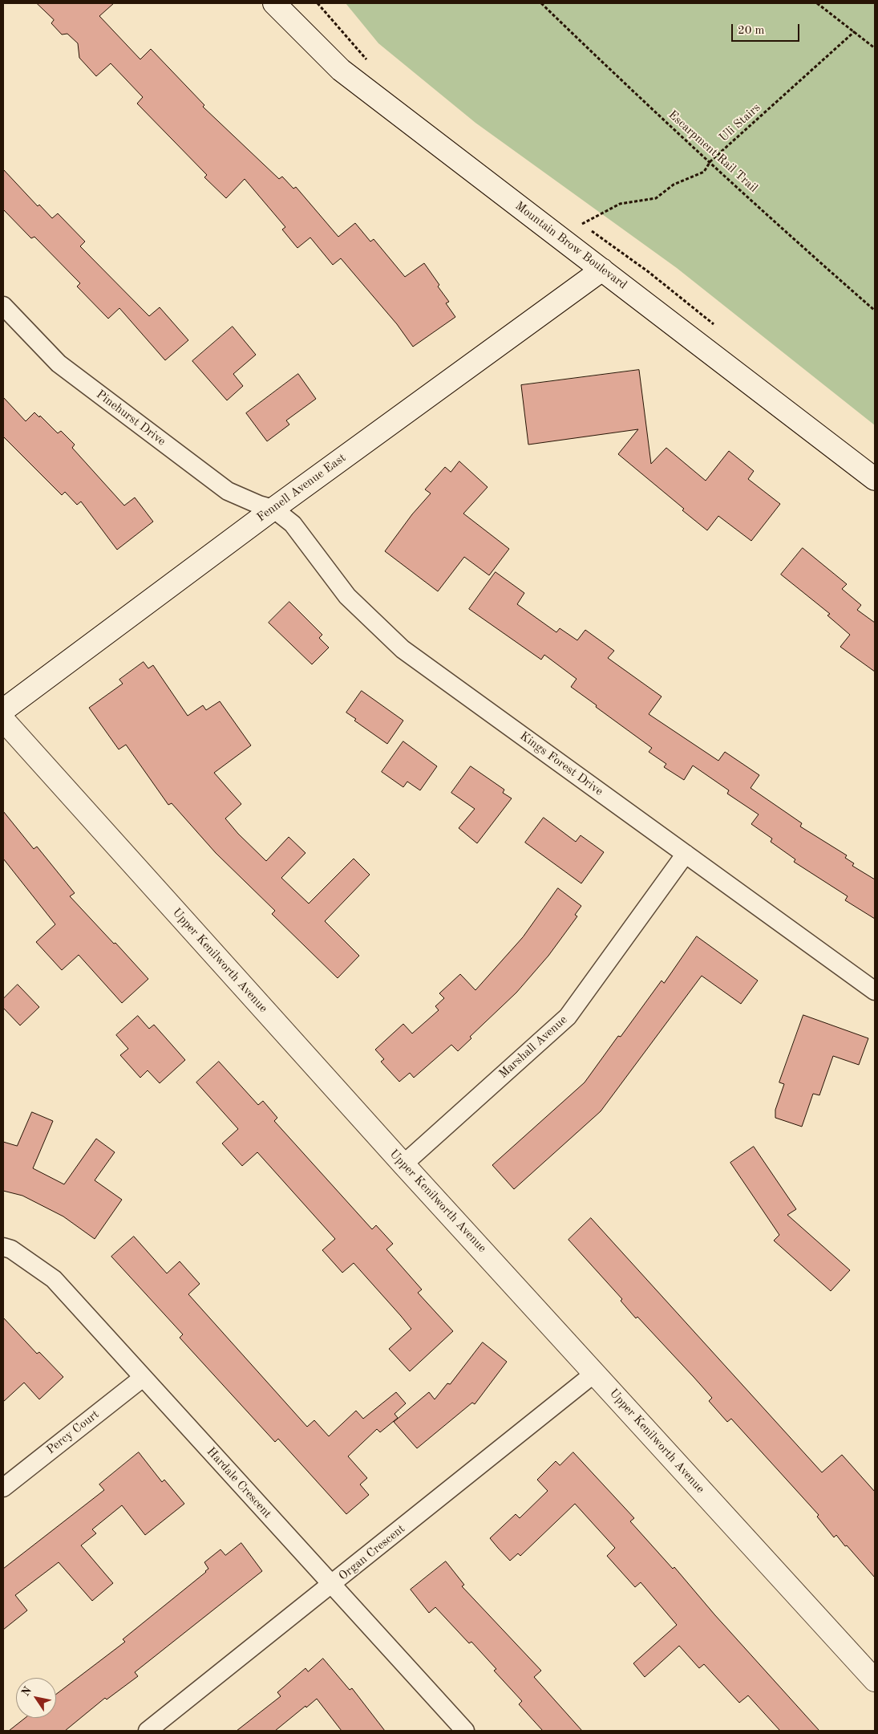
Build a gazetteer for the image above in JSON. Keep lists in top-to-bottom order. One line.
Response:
{"streets":{"main road":["Mountain Brow Boulevard","Fennell Avenue East","Upper Kenilworth Avenue"],"street":["Pinehurst Drive","Kings Forest Drive","Marshall Avenue","Percy Court","Hardale Crescent","Organ Crescent"],"path":["Uli Stairs","Escarpment Rail Trail"]},"crossings":[["Uli Stairs","Escarpment Rail Trail"],["Mountain Brow Boulevard","Fennell Avenue East"],["Pinehurst Drive","Fennell Avenue East"],["Pinehurst Drive","Kings Forest Drive"],["Fennell Avenue East","Kings Forest Drive"],["Kings Forest Drive","Marshall Avenue"],["Upper Kenilworth Avenue","Marshall Avenue"],["Upper Kenilworth Avenue","Organ Crescent"],["Percy Court","Hardale Crescent"],["Hardale Crescent","Organ Crescent"]],"scale_bar":"20 m","north":"top left"}
